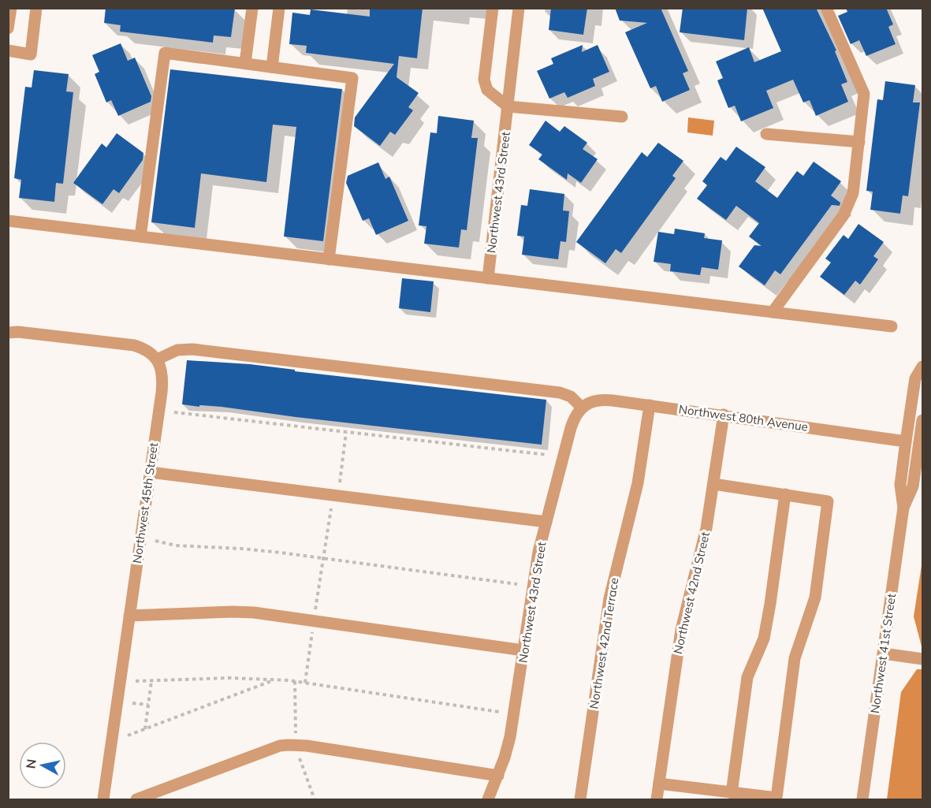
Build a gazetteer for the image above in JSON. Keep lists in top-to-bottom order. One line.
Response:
{"streets":{"street":["Northwest 43rd Street","Northwest 80th Avenue","Northwest 45th Street","Northwest 42nd Street","Northwest 42nd Terrace","Northwest 41st Street"]},"crossings":[["Northwest 43rd Street","Northwest 80th Avenue"],["Northwest 80th Avenue","Northwest 42nd Street"],["Northwest 80th Avenue","Northwest 42nd Terrace"],["Northwest 80th Avenue","Northwest 41st Street"]],"north":"left"}
